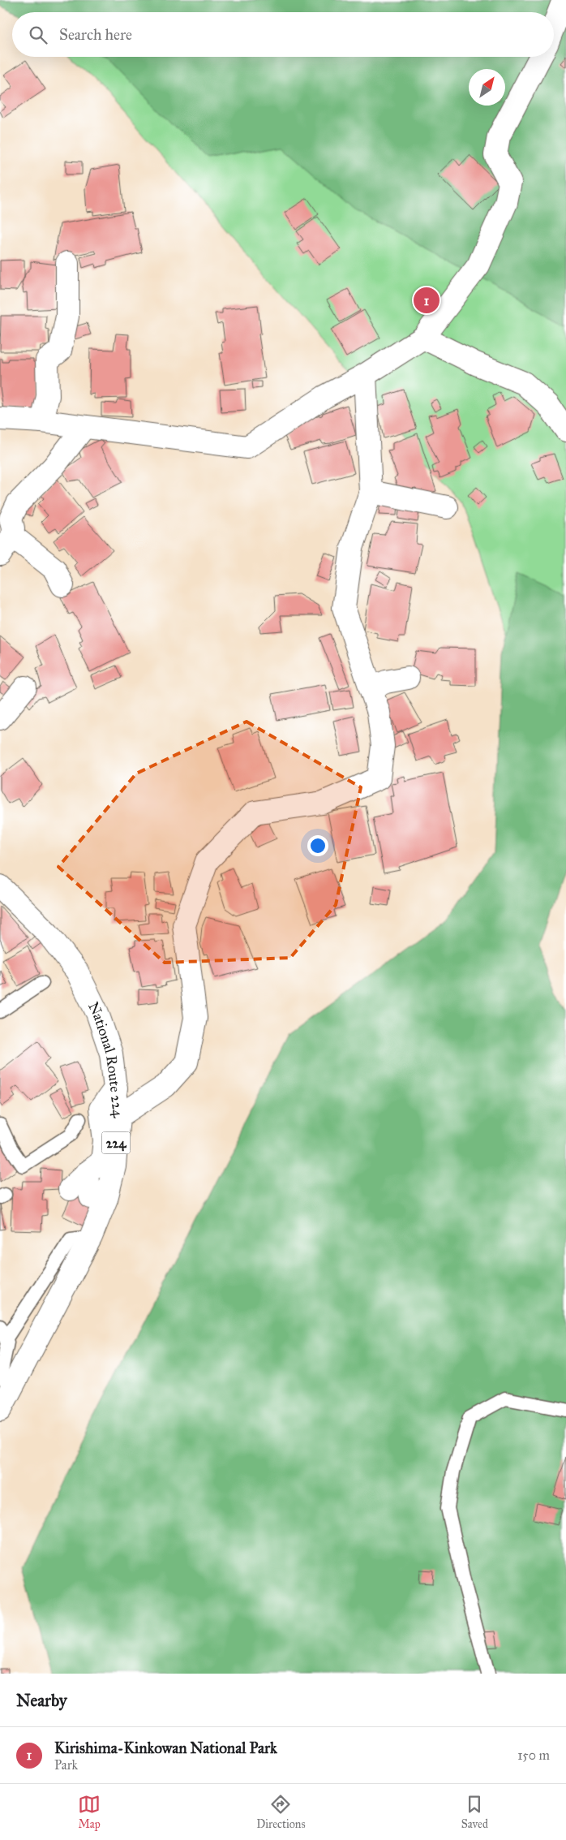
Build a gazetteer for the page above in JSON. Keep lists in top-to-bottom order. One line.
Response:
{"streets":{"main road":["National Route 224","224"]},"north":"top right","page":{"search":"Search here","pins":"1","heading":"Nearby","list":[{"mark":"1","name":"Kirishima-Kinkowan National Park","note":"Park","value":"150 m"}],"nav":["Map","Directions","Saved"]}}
